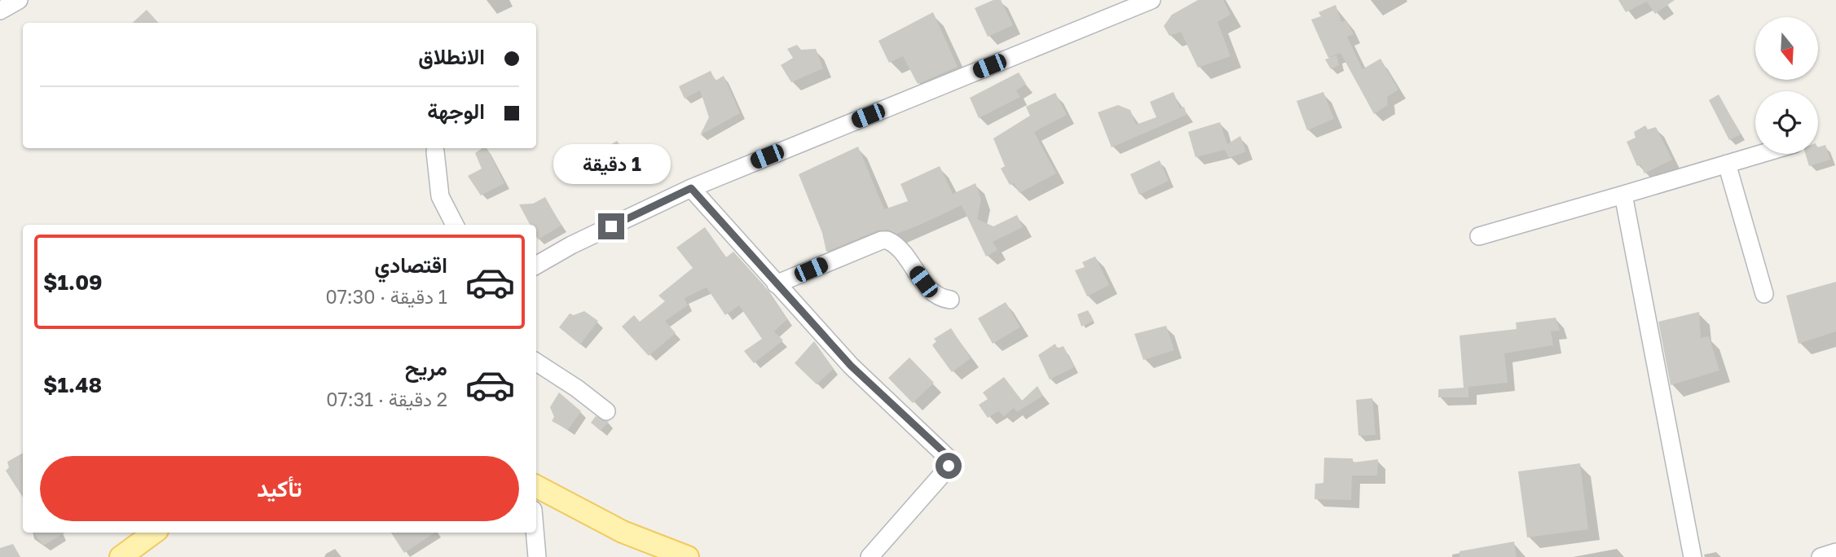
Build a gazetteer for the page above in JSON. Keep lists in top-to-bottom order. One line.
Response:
{"north":"bottom","page":{"banner":["الانطلاق","الوجهة"],"bubble":"1 دقيقة","list":[{"name":"اقتصادي","note":"1 دقيقة · 07:30","value":"$1.09"},{"name":"مريح","note":"2 دقيقة · 07:31","value":"$1.48"}],"buttons":"تأكيد"}}
